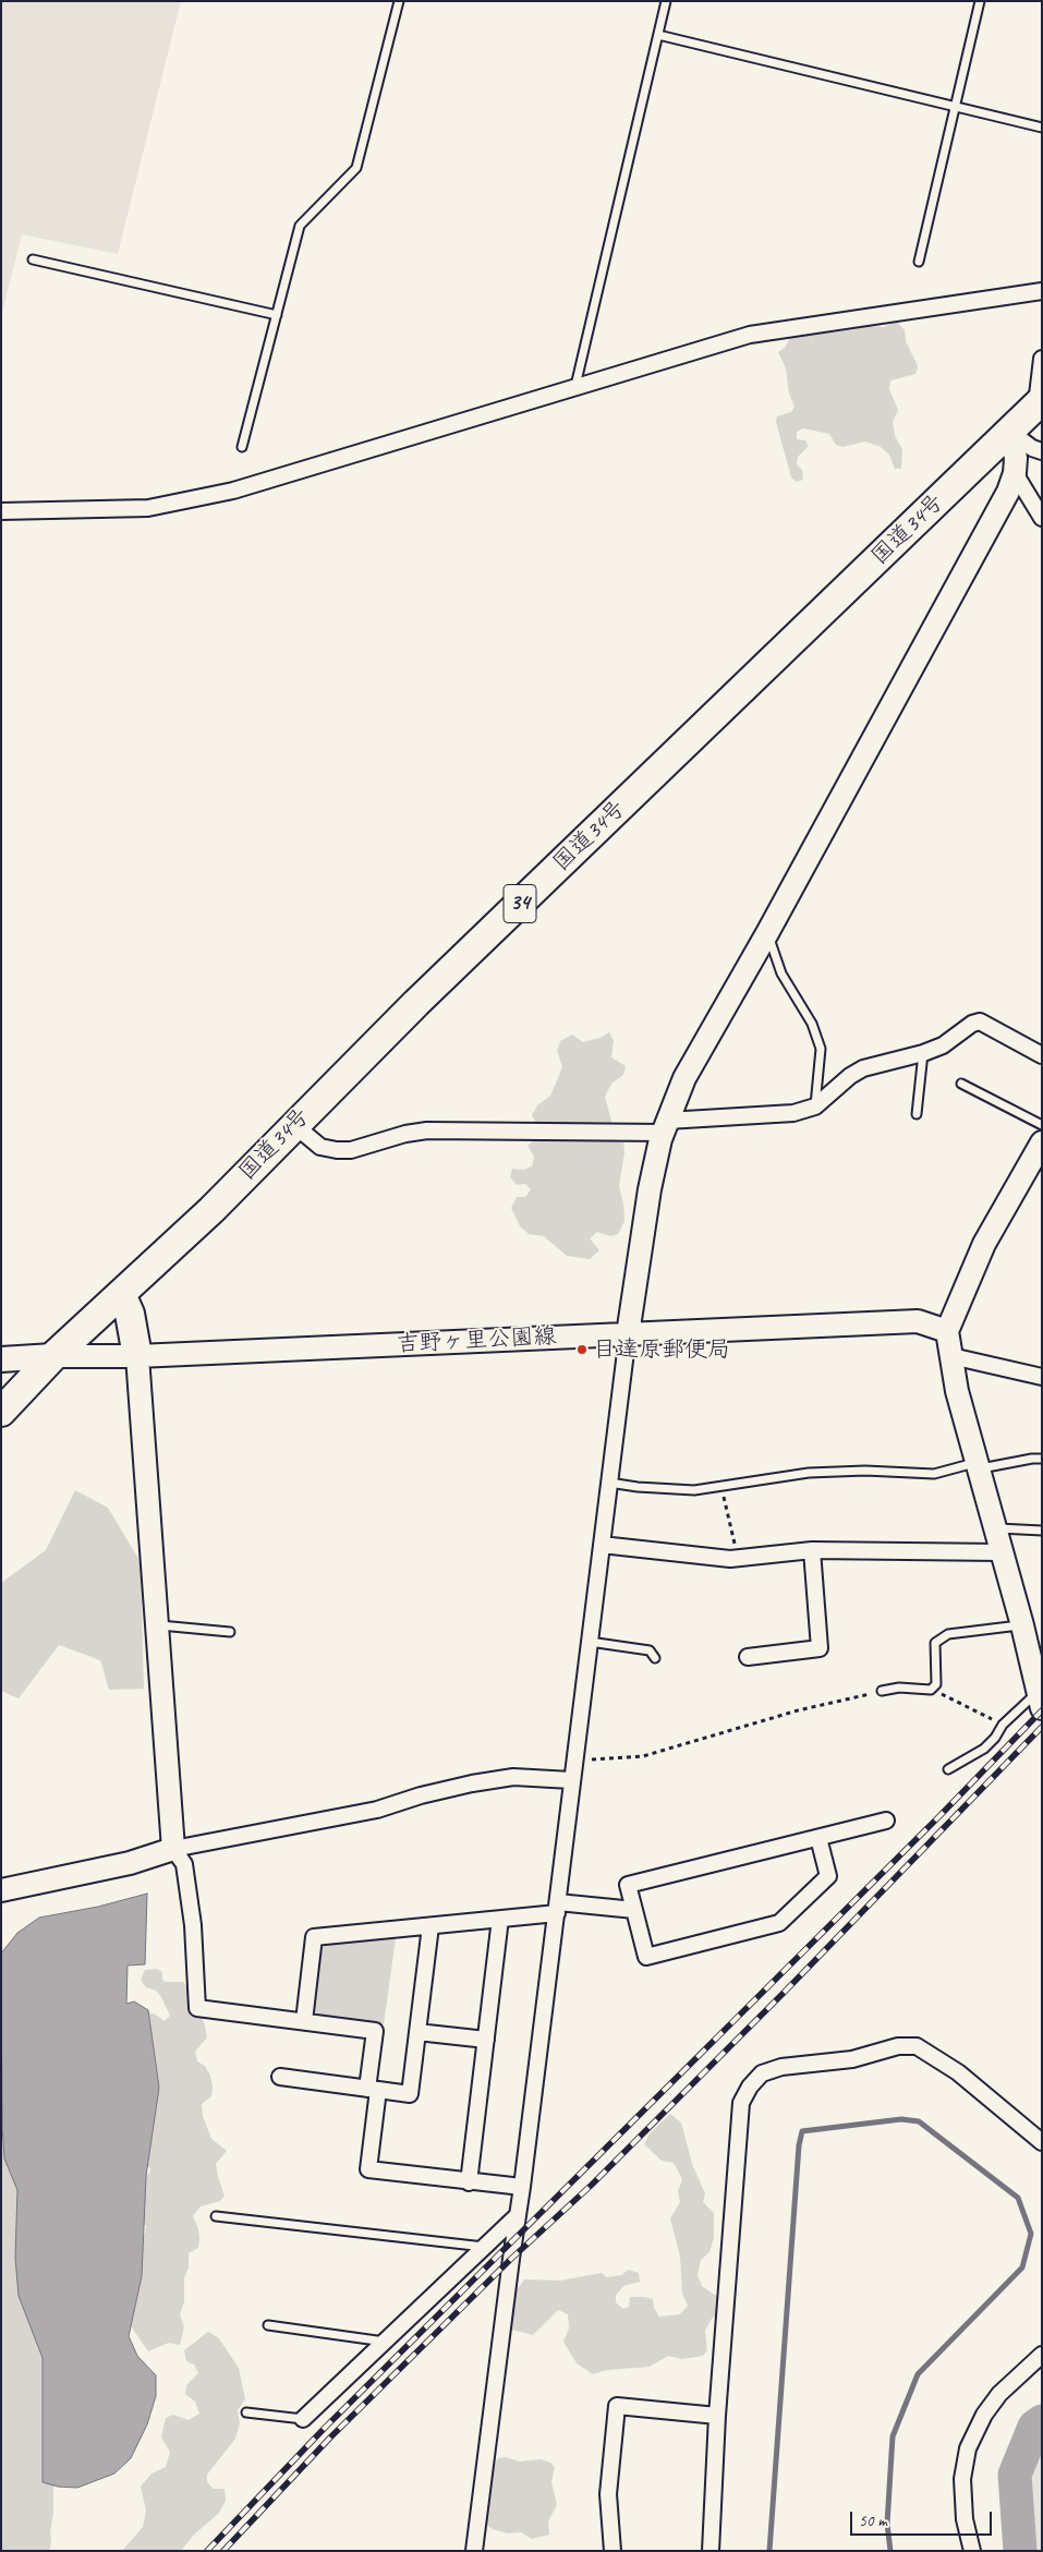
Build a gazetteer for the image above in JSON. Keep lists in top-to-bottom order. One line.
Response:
{"streets":{"highway":["国道34号","34"],"street":["吉野ヶ里公園線"]},"crossings":[["国道34号","吉野ヶ里公園線"]],"places":["目達原郵便局"],"scale_bar":"50 m"}
